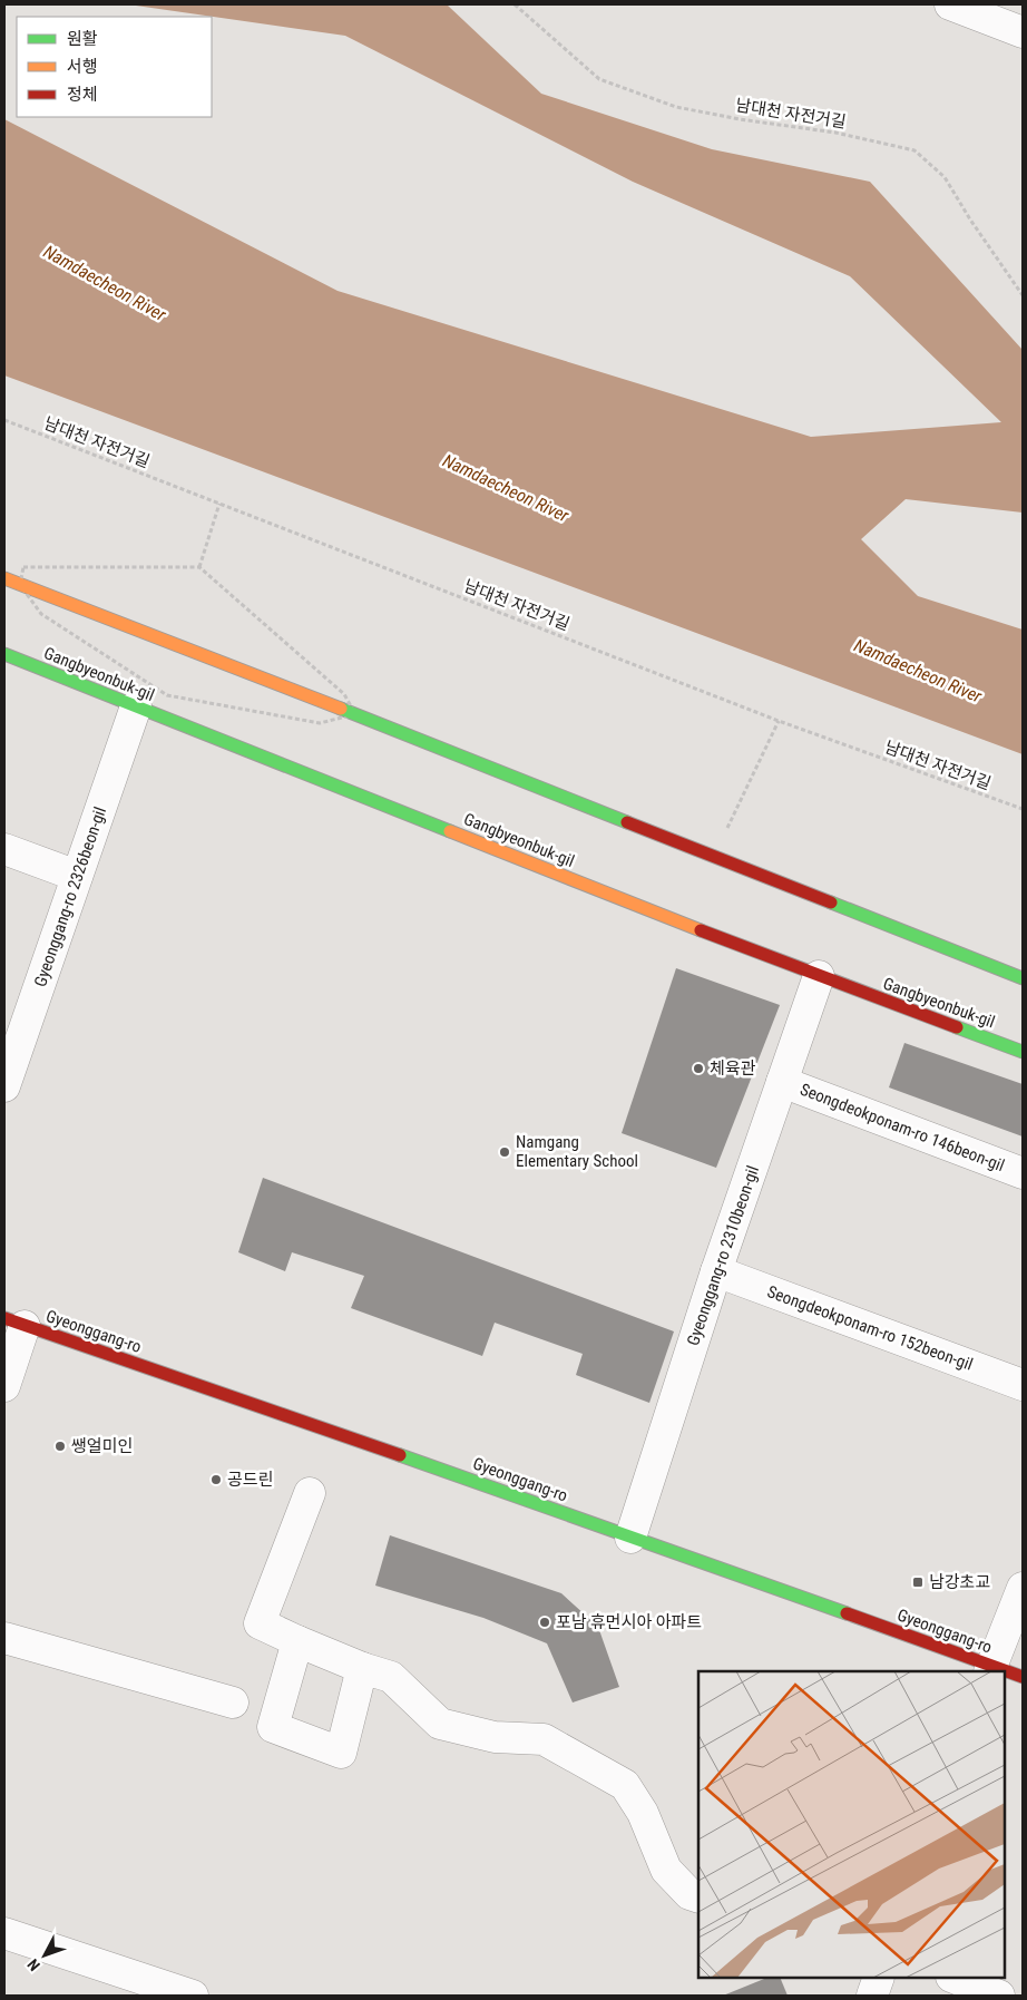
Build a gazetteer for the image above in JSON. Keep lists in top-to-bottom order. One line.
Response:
{"streets":{"street":["Gangbyeonbuk-gil","Gyeonggang-ro 2326beon-gil","Seongdeokponam-ro 146beon-gil","Gyeonggang-ro 2310beon-gil","Seongdeokponam-ro 152beon-gil","Gyeonggang-ro"],"path":["남대천 자전거길"]},"crossings":[["Gangbyeonbuk-gil","Gyeonggang-ro 2326beon-gil"],["Gangbyeonbuk-gil","Gyeonggang-ro 2310beon-gil"],["Seongdeokponam-ro 146beon-gil","Gyeonggang-ro 2310beon-gil"],["Gyeonggang-ro 2310beon-gil","Seongdeokponam-ro 152beon-gil"],["Gyeonggang-ro 2310beon-gil","Gyeonggang-ro"]],"water":["Namdaecheon River"],"places":{"other":["체육관","Namgang Elementary School","쌩얼미인","공드린","포남 휴먼시아 아파트"],"transit":["남강초교"]},"legend":["원활","서행","정체"],"north":"bottom left"}
